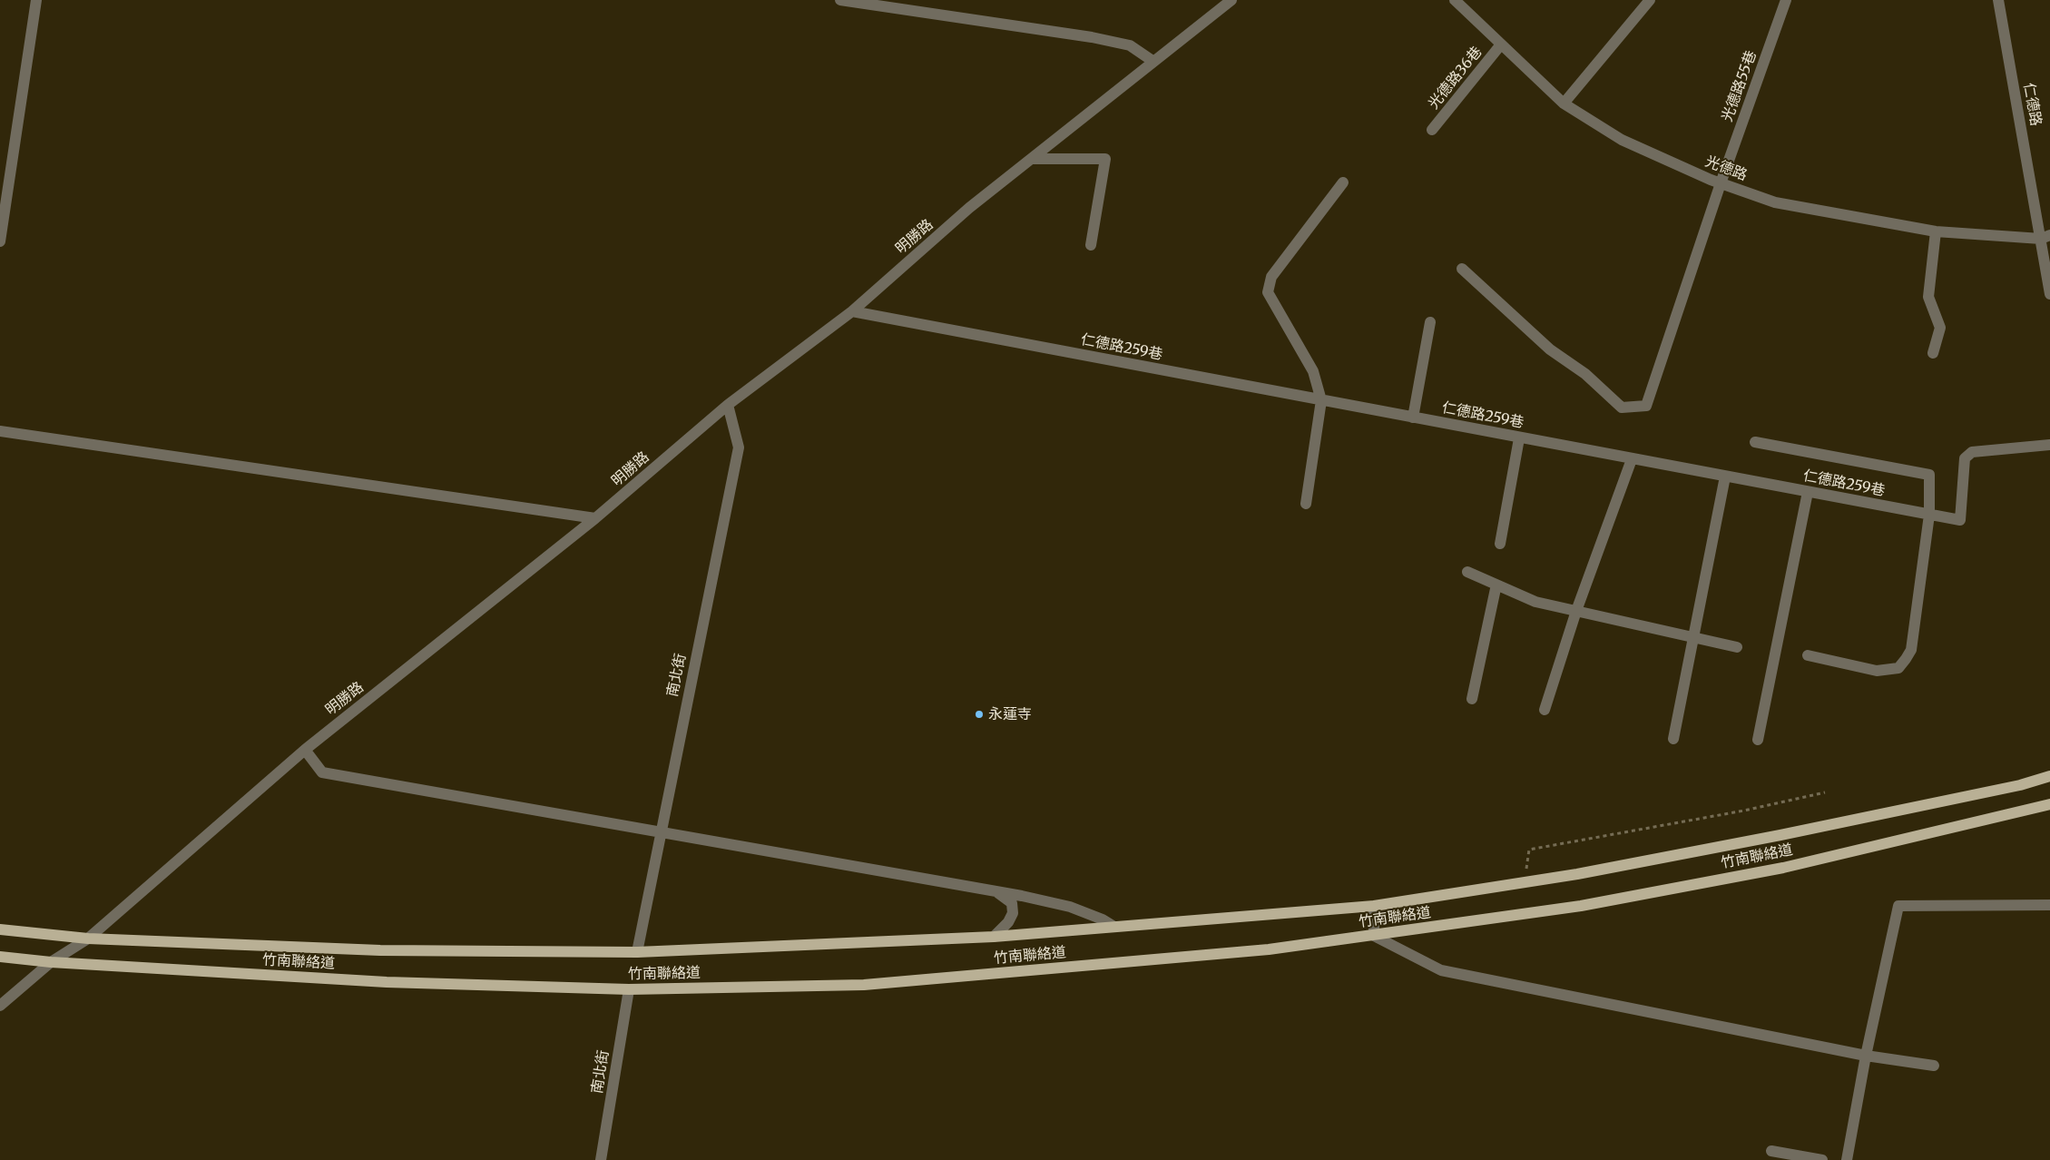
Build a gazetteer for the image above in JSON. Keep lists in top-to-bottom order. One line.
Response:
{"streets":{"main road":["竹南聯絡道"],"street":["光德路36巷","光德路55巷","仁德路","光德路","明勝路","仁德路259巷","南北街"]},"crossings":[["光德路36巷","光德路"],["光德路55巷","光德路"],["仁德路","光德路"],["明勝路","仁德路259巷"],["明勝路","南北街"],["明勝路","竹南聯絡道"],["南北街","竹南聯絡道"]],"places":["永蓮寺"]}
